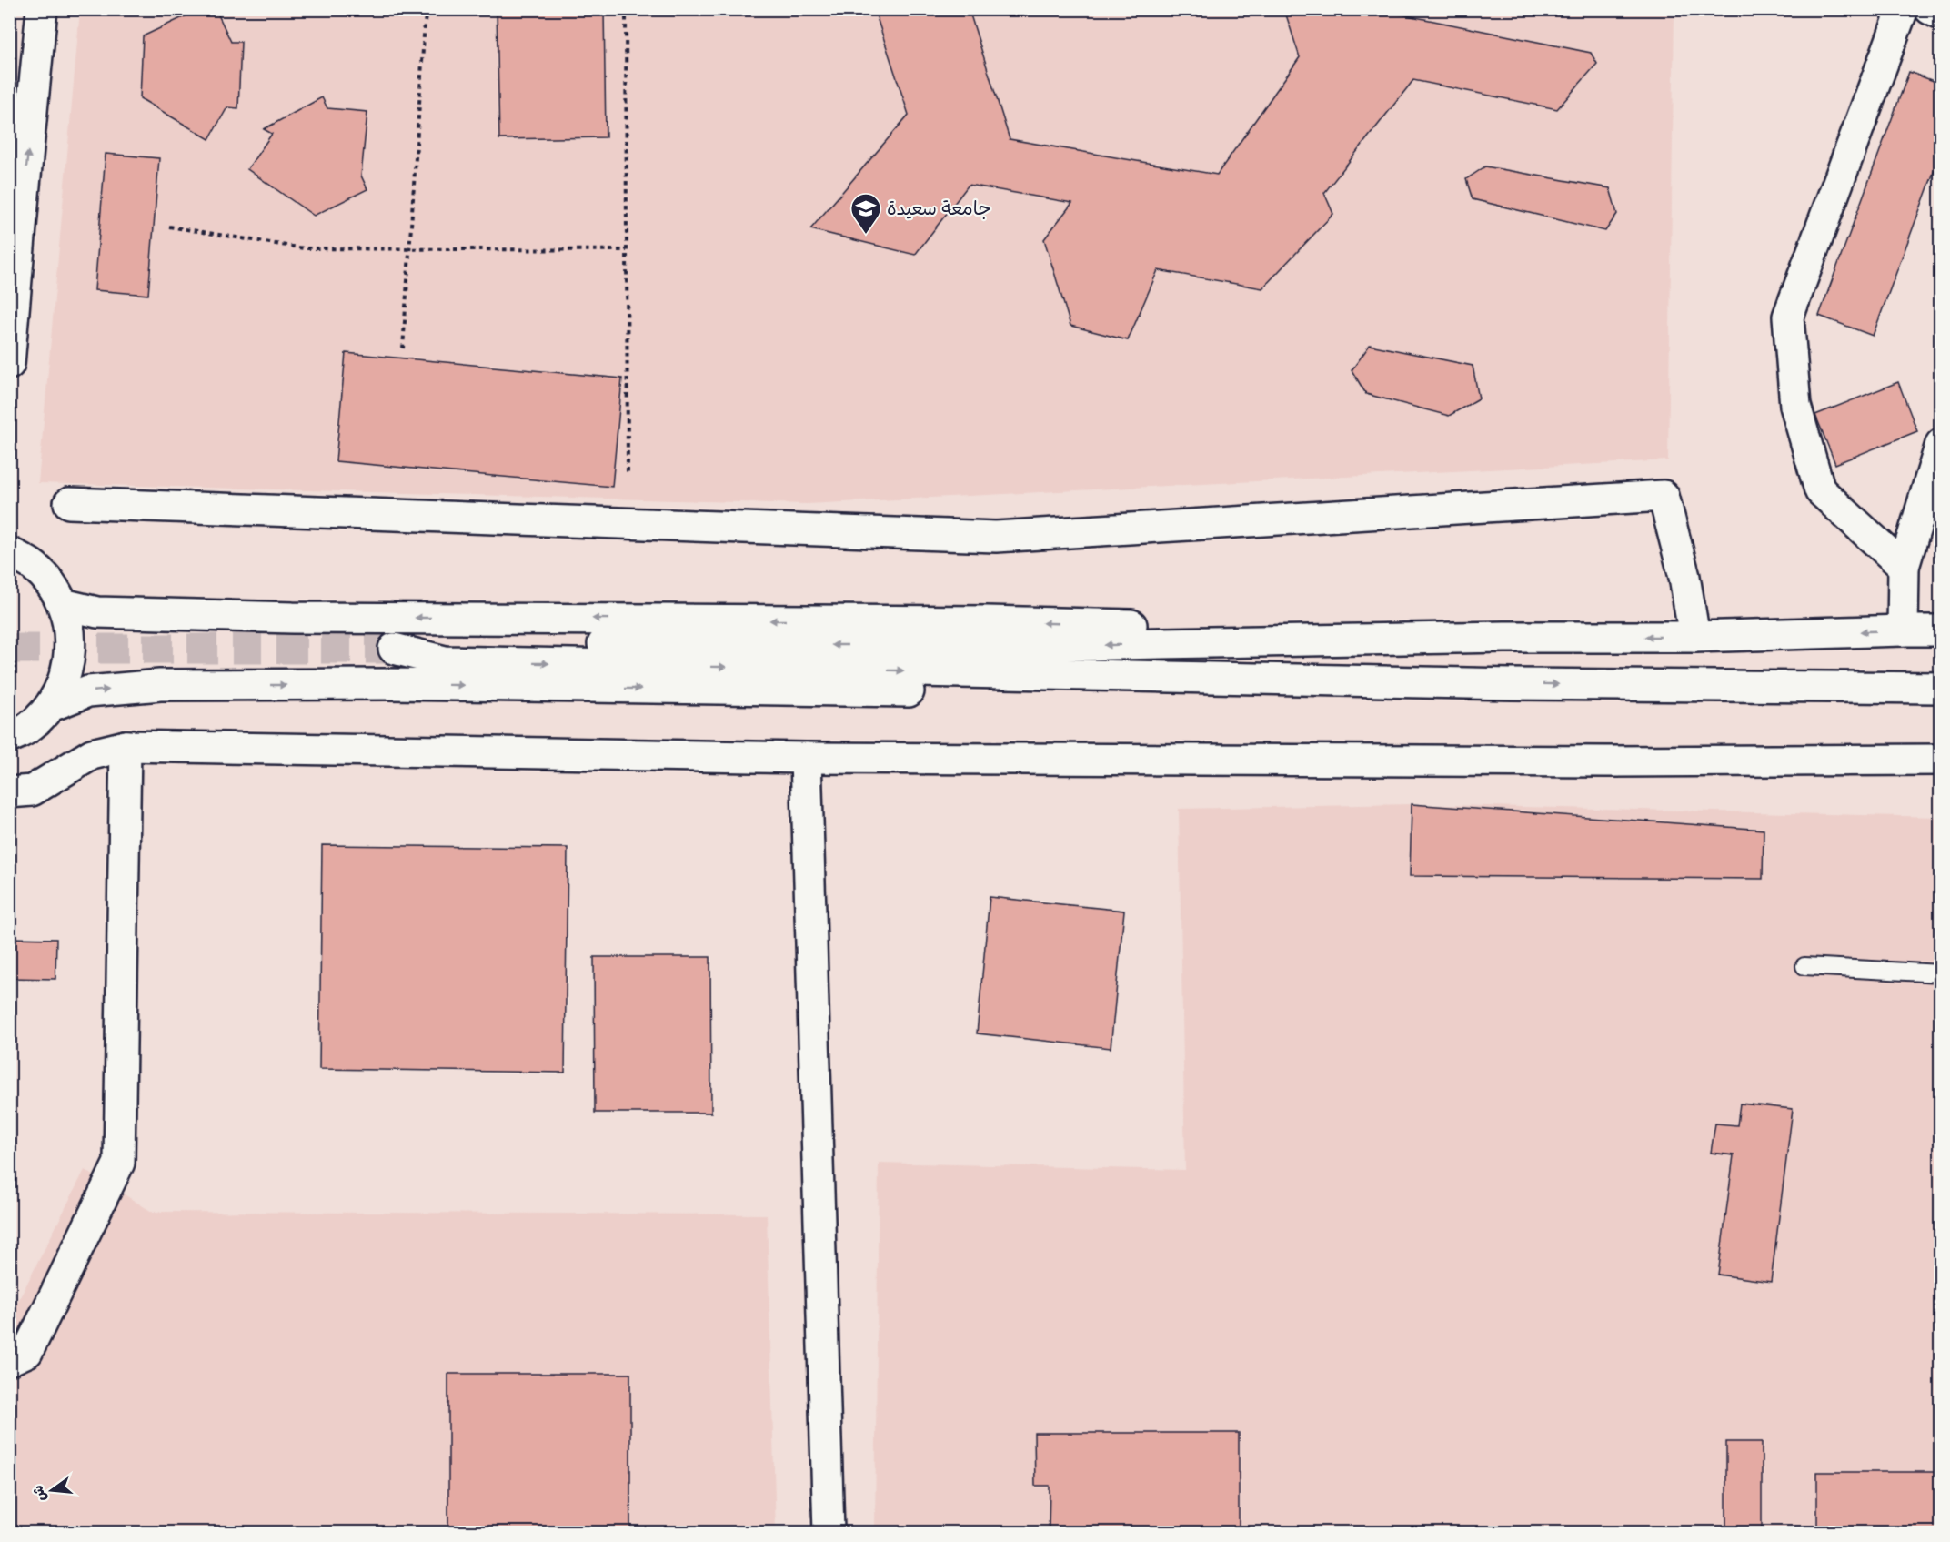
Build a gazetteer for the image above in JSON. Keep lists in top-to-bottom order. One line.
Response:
{"places":{"school or university":["جامعة سعيدة"]},"north":"left"}
